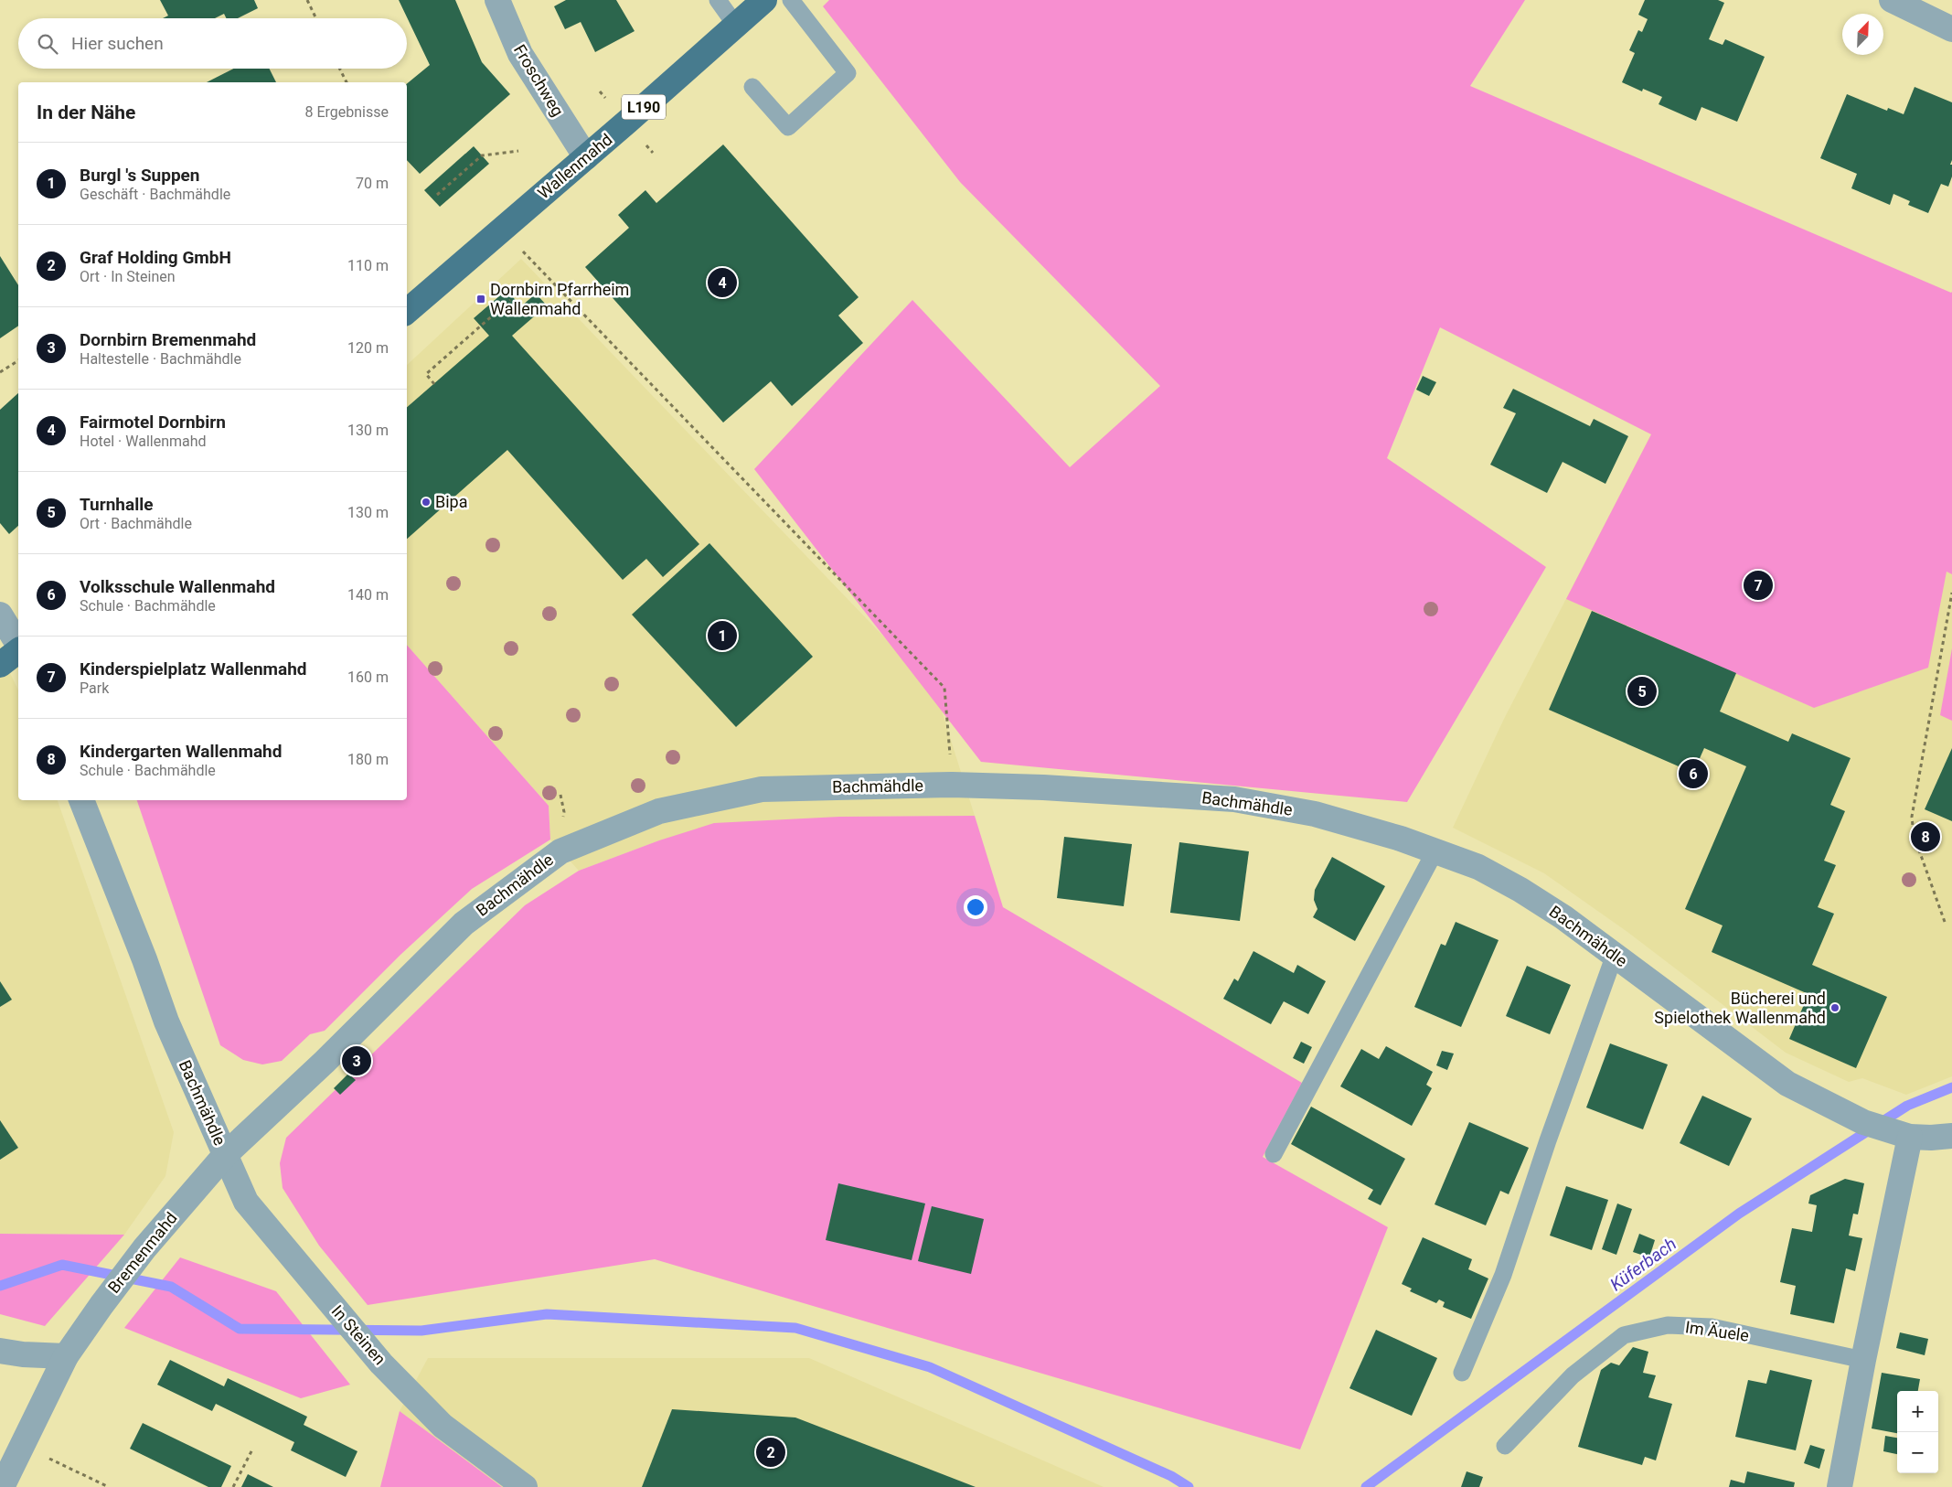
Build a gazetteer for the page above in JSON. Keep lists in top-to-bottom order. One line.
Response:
{"streets":{"main road":["L190","Wallenmahd"],"street":["Froschweg","Bachmähdle","Bremenmahd","In Steinen"],"lane":["Im Äuele"]},"crossings":[["Froschweg","Wallenmahd"],["Bachmähdle","Bremenmahd"],["Bachmähdle","In Steinen"],["Bremenmahd","In Steinen"]],"water":["Küferbach"],"places":{"transit":["Dornbirn Pfarrheim Wallenmahd"],"other":["Bipa","Bücherei und Spielothek Wallenmahd"]},"north":"top right","page":{"search":"Hier suchen","heading":["In der Nähe","8 Ergebnisse"],"list":[{"mark":"1","name":"Burgl 's Suppen","note":"Geschäft · Bachmähdle","value":"70 m"},{"mark":"2","name":"Graf Holding GmbH","note":"Ort · In Steinen","value":"110 m"},{"mark":"3","name":"Dornbirn Bremenmahd","note":"Haltestelle · Bachmähdle","value":"120 m"},{"mark":"4","name":"Fairmotel Dornbirn","note":"Hotel · Wallenmahd","value":"130 m"},{"mark":"5","name":"Turnhalle","note":"Ort · Bachmähdle","value":"130 m"},{"mark":"6","name":"Volksschule Wallenmahd","note":"Schule · Bachmähdle","value":"140 m"},{"mark":"7","name":"Kinderspielplatz Wallenmahd","note":"Park","value":"160 m"},{"mark":"8","name":"Kindergarten Wallenmahd","note":"Schule · Bachmähdle","value":"180 m"}],"pins":["4","7","1","5","6","8","3","2"],"map_buttons":["+","−"]}}
